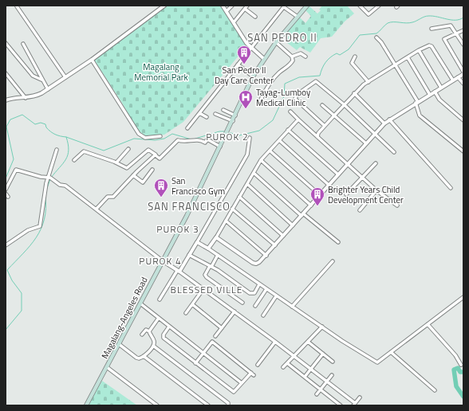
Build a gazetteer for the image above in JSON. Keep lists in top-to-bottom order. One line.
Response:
{"streets":{"main road":["Magalang-Angeles Road"]},"districts":["SAN PEDRO II","PUROK 2","SAN FRANCISCO","PUROK 3","PUROK 4","BLESSED VILLE"],"parks":["Magalang Memorial Park"],"places":{"building":["San Pedro II Day Care Center","San Francisco Gym","Brighter Years Child Development Center"],"hospital":["Tayag-Lumboy Medical Clinic"]}}
